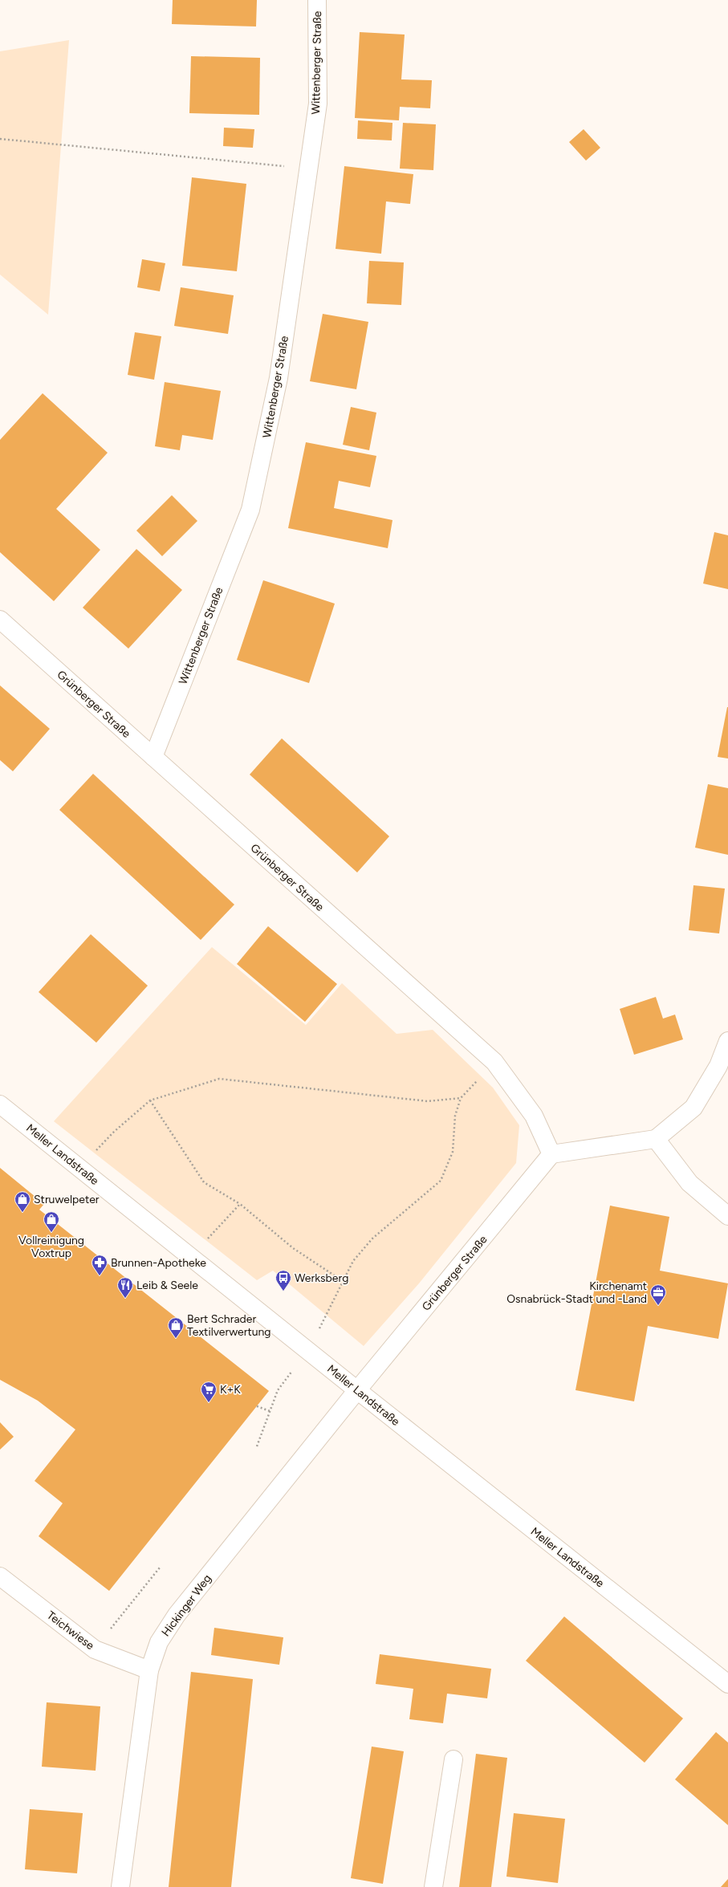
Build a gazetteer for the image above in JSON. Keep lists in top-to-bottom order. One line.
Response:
{"streets":{"street":["Wittenberger Straße","Grünberger Straße","Meller Landstraße","Hickinger Weg","Teichwiese"]},"crossings":[["Wittenberger Straße","Grünberger Straße"],["Grünberger Straße","Meller Landstraße"],["Grünberger Straße","Hickinger Weg"],["Meller Landstraße","Hickinger Weg"],["Hickinger Weg","Teichwiese"]],"places":{"shop":["Struwelpeter","Vollreinigung Voxtrup","Bert Schrader Textilverwertung"],"pharmacy":["Brunnen-Apotheke"],"bus stop":["Werksberg"],"restaurant":["Leib & Seele"],"office":["Kirchenamt Osnabrück-Stadt und -Land"],"supermarket":["K+K"]}}
